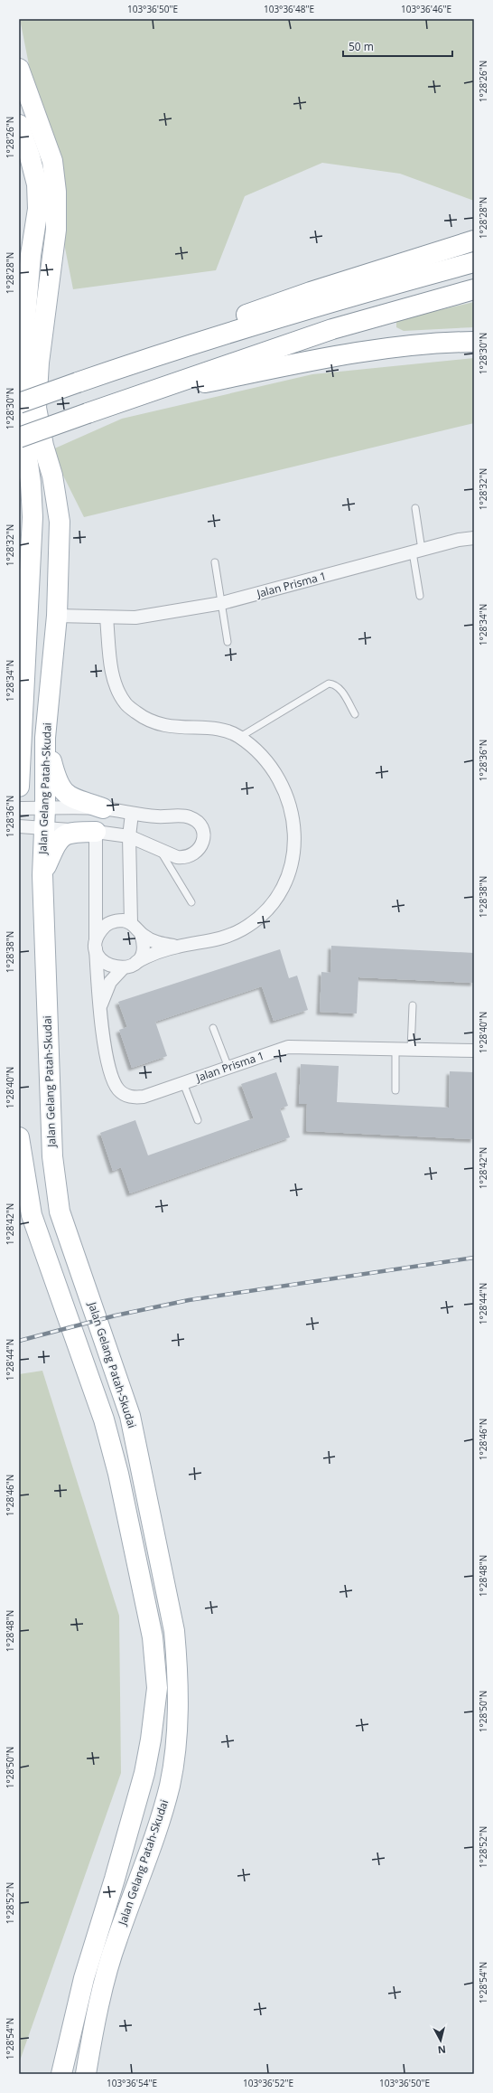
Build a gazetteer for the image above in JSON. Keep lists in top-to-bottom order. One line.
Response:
{"streets":{"main road":["Jalan Gelang Patah-Skudai"],"street":["Jalan Prisma 1"]},"crossings":[["Jalan Prisma 1","Jalan Gelang Patah-Skudai"]],"scale_bar":"50 m","north":"bottom","coordinates":["103°36'50\"E","103°36'48\"E","103°36'46\"E","1°28'26\"N","1°28'28\"N","1°28'30\"N","1°28'32\"N","1°28'34\"N","1°28'36\"N","1°28'38\"N","1°28'40\"N","1°28'42\"N","1°28'44\"N","1°28'46\"N","1°28'48\"N","1°28'50\"N","1°28'52\"N","1°28'54\"N","103°36'54\"E","103°36'52\"E"]}
